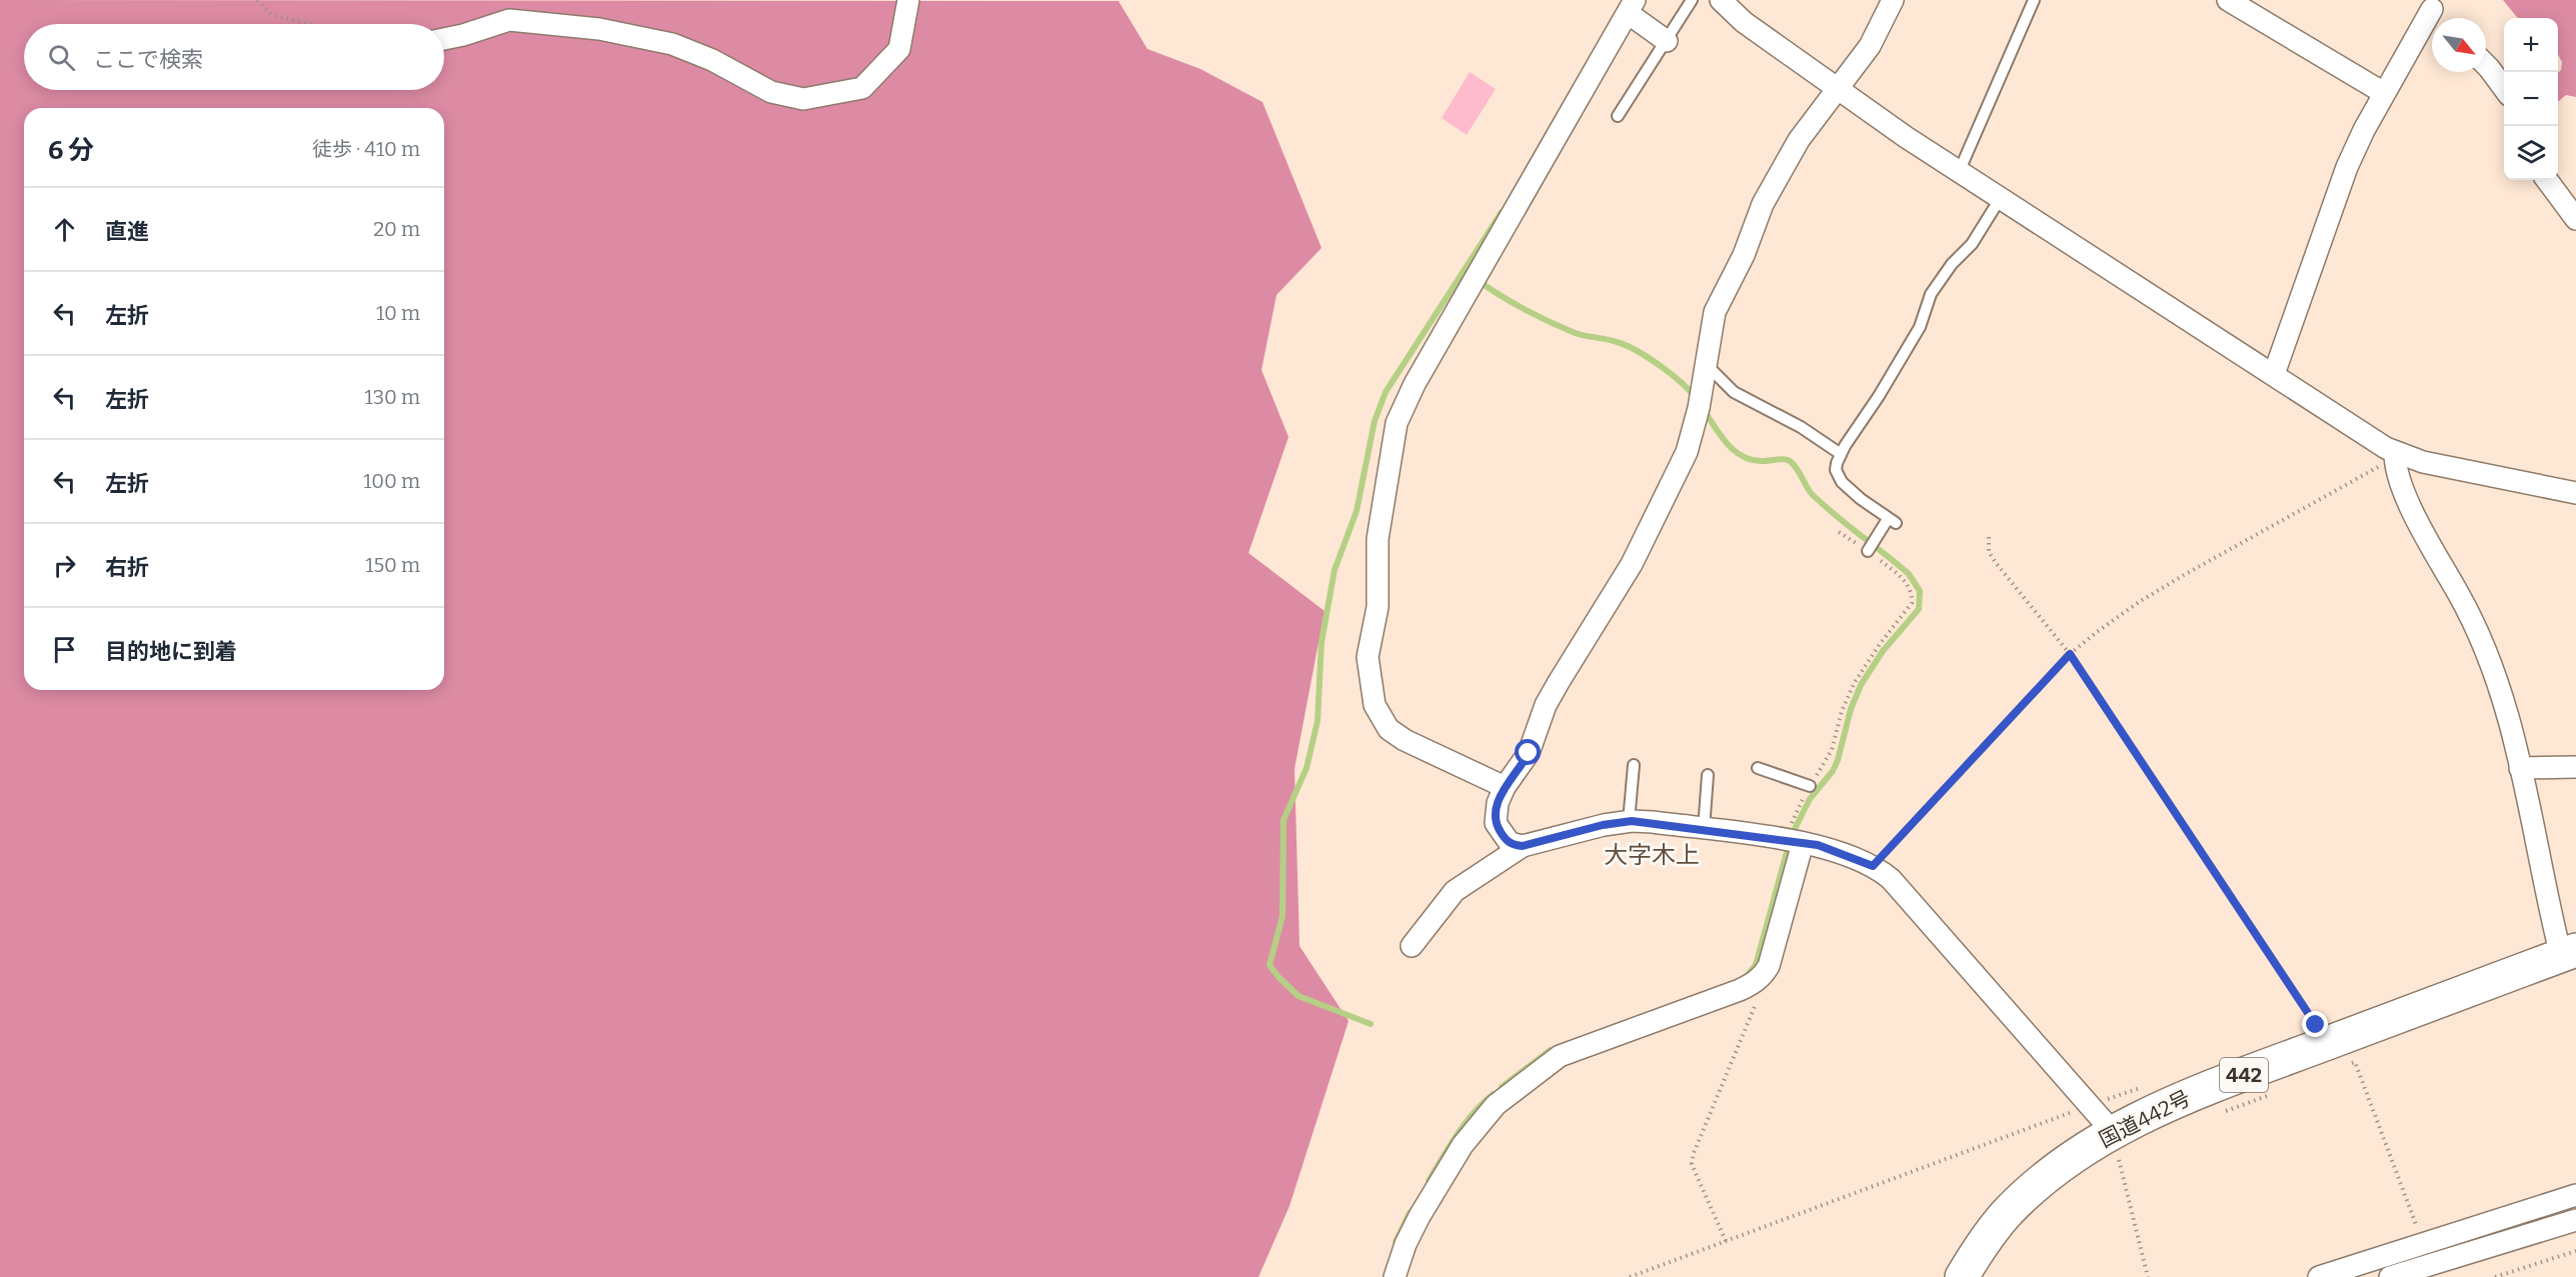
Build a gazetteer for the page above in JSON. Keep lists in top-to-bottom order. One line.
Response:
{"streets":{"highway":["442","国道442号"]},"districts":["大字木上"],"north":"bottom right","page":{"map_buttons":["+","−"],"search":"ここで検索","heading":["6 分","徒歩 · 410 m"],"list":[["直進","20 m"],["左折","10 m"],["左折","130 m"],["左折","100 m"],["右折","150 m"],"目的地に到着"]}}
